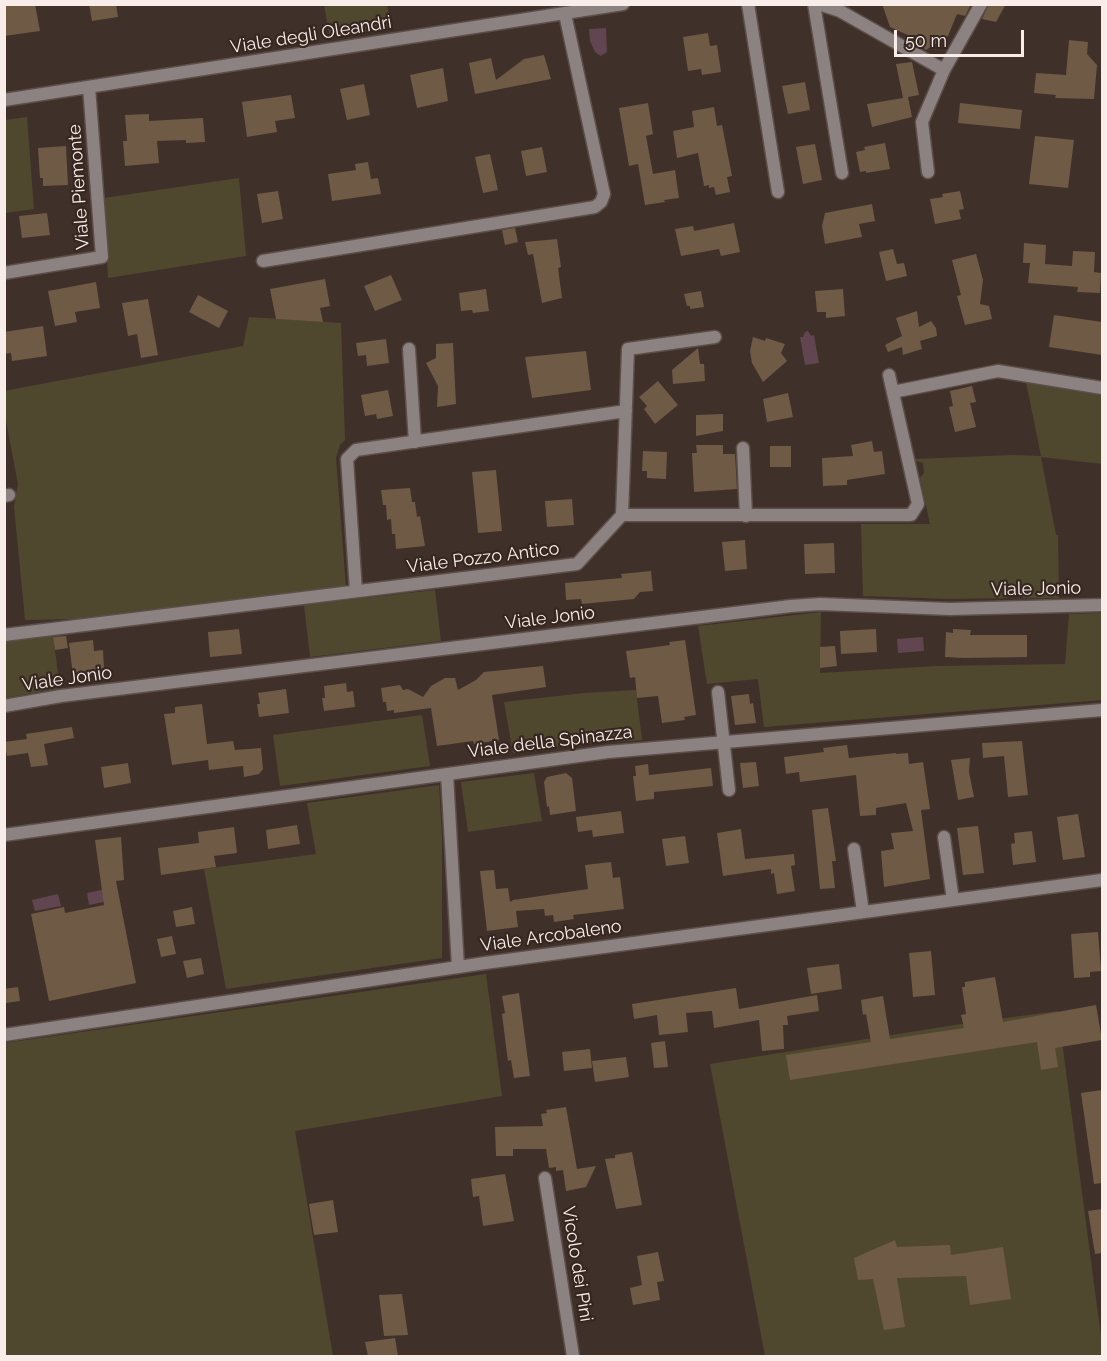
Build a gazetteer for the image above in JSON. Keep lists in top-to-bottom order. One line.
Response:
{"streets":{"street":["Viale degli Oleandri","Viale Piemonte","Viale Pozzo Antico","Viale Jonio","Viale della Spinazza","Viale Arcobaleno","Vicolo dei Pini"]},"crossings":[["Viale degli Oleandri","Viale Piemonte"]],"scale_bar":"50 m"}
